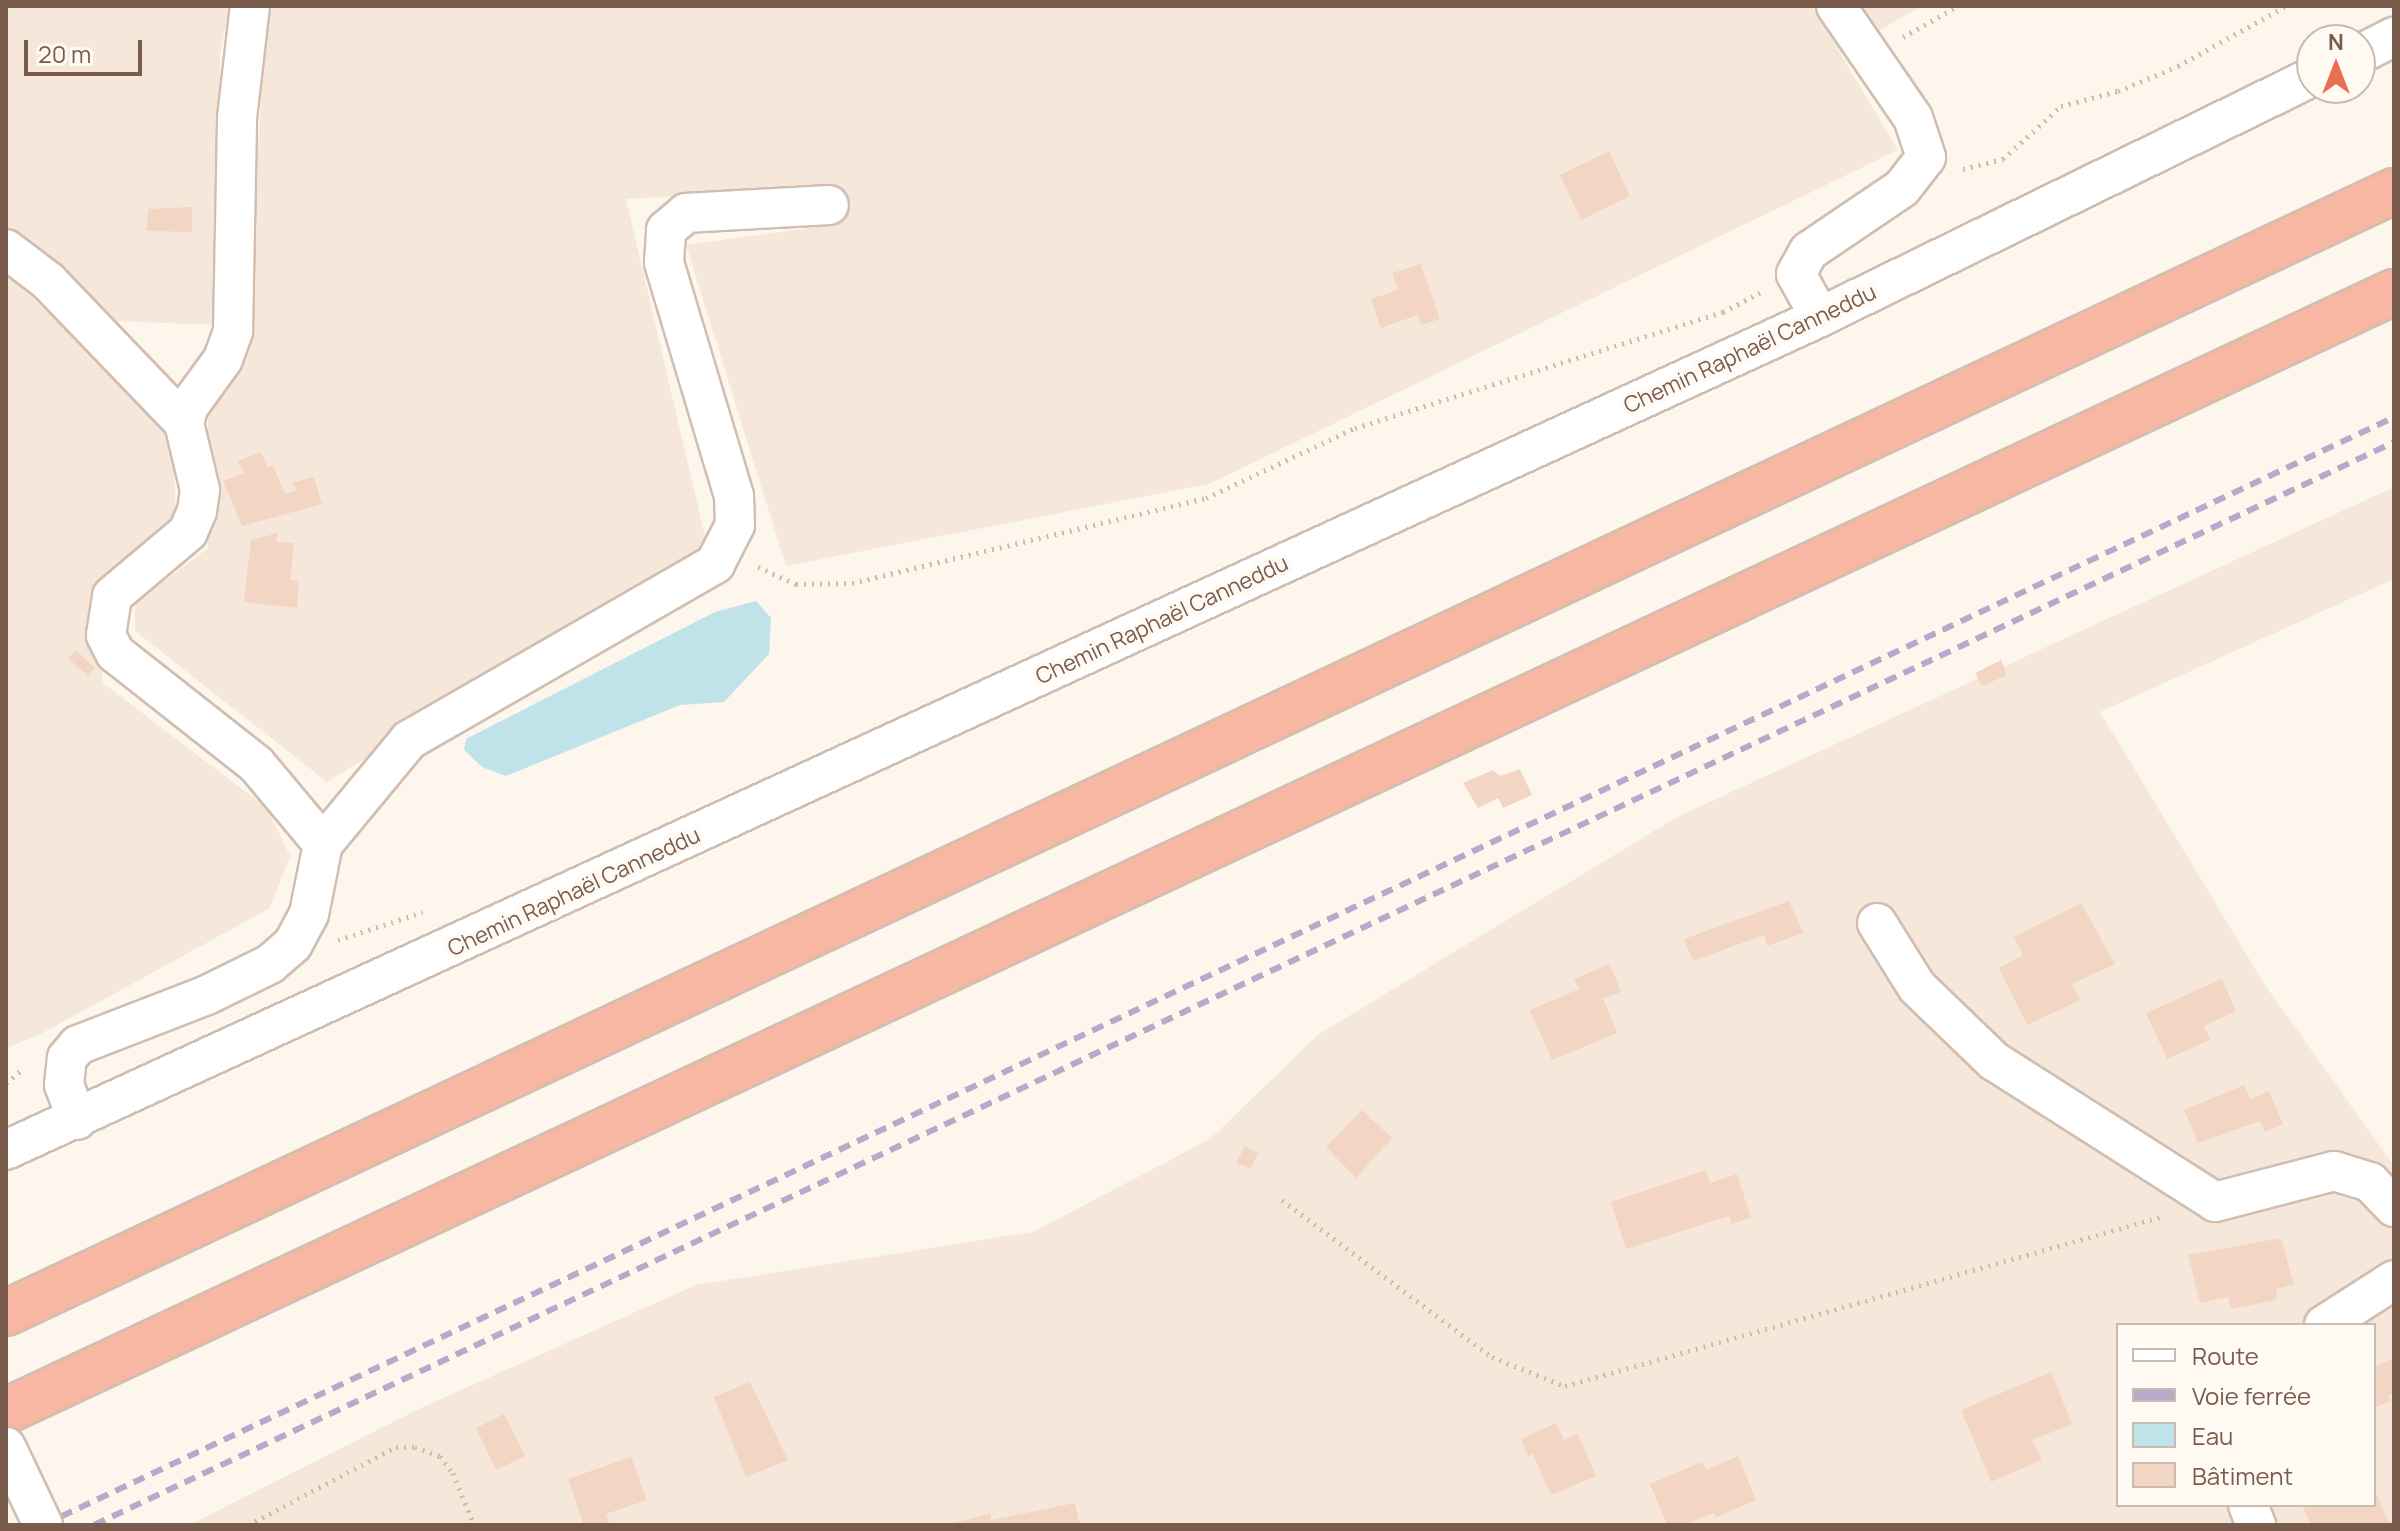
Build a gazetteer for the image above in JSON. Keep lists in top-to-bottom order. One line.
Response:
{"streets":{"street":["Chemin Raphaël Canneddu"]},"legend":["Route","Voie ferrée","Eau","Bâtiment"],"scale_bar":"20 m","north":"top"}
